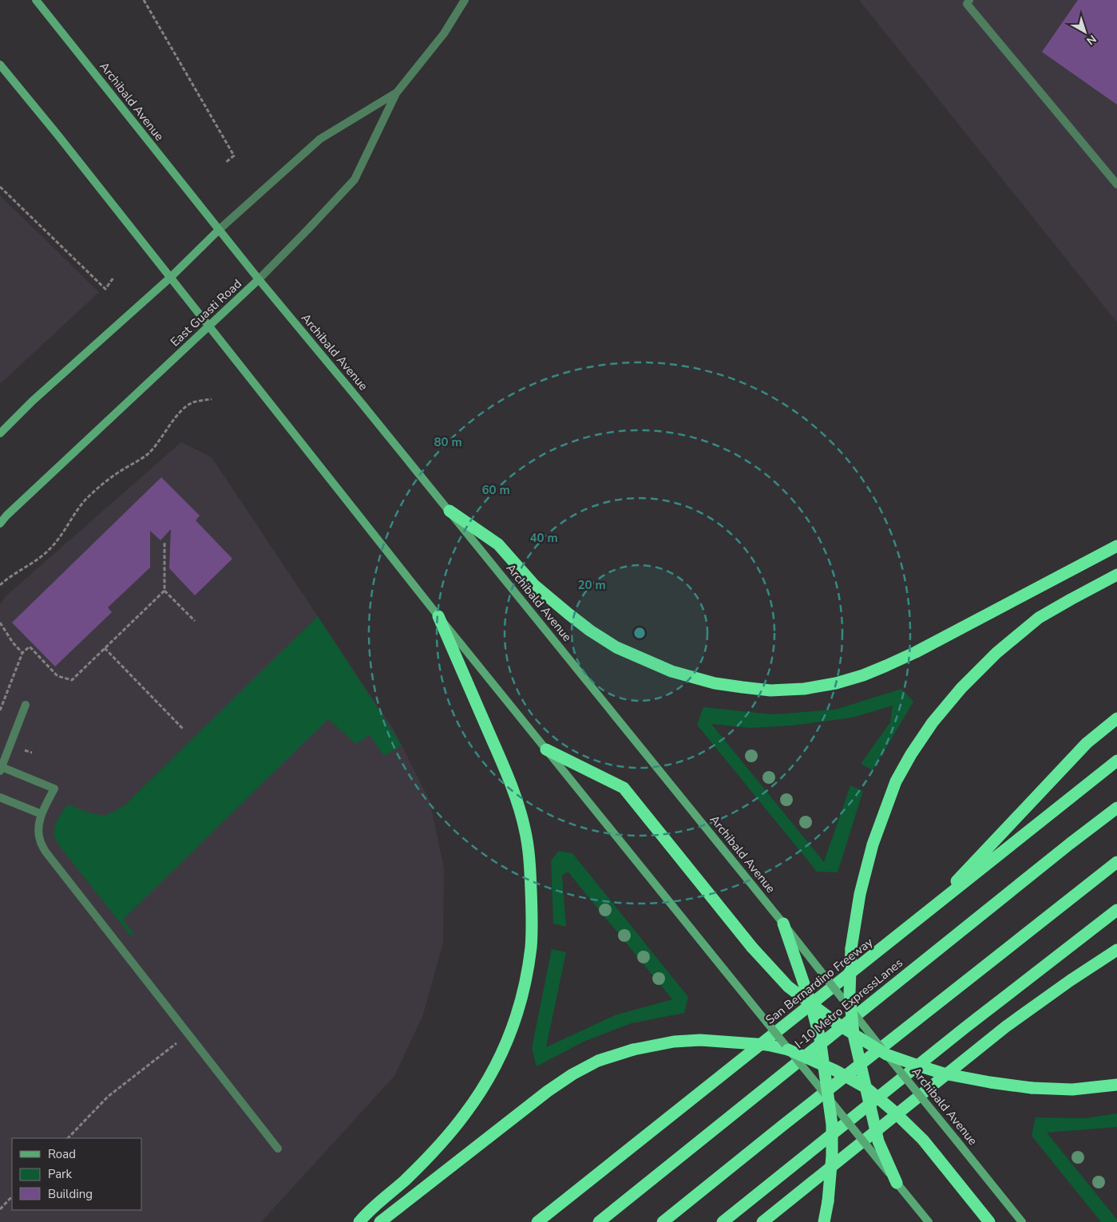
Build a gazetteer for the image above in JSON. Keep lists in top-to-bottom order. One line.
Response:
{"streets":{"highway":["San Bernardino Freeway","I-10 Metro ExpressLanes"],"main road":["Archibald Avenue","East Guasti Road"]},"crossings":[["Archibald Avenue","East Guasti Road"]],"legend":["Road","Park","Building"],"north":"bottom right","rings":["80 m","60 m","40 m","20 m"]}
